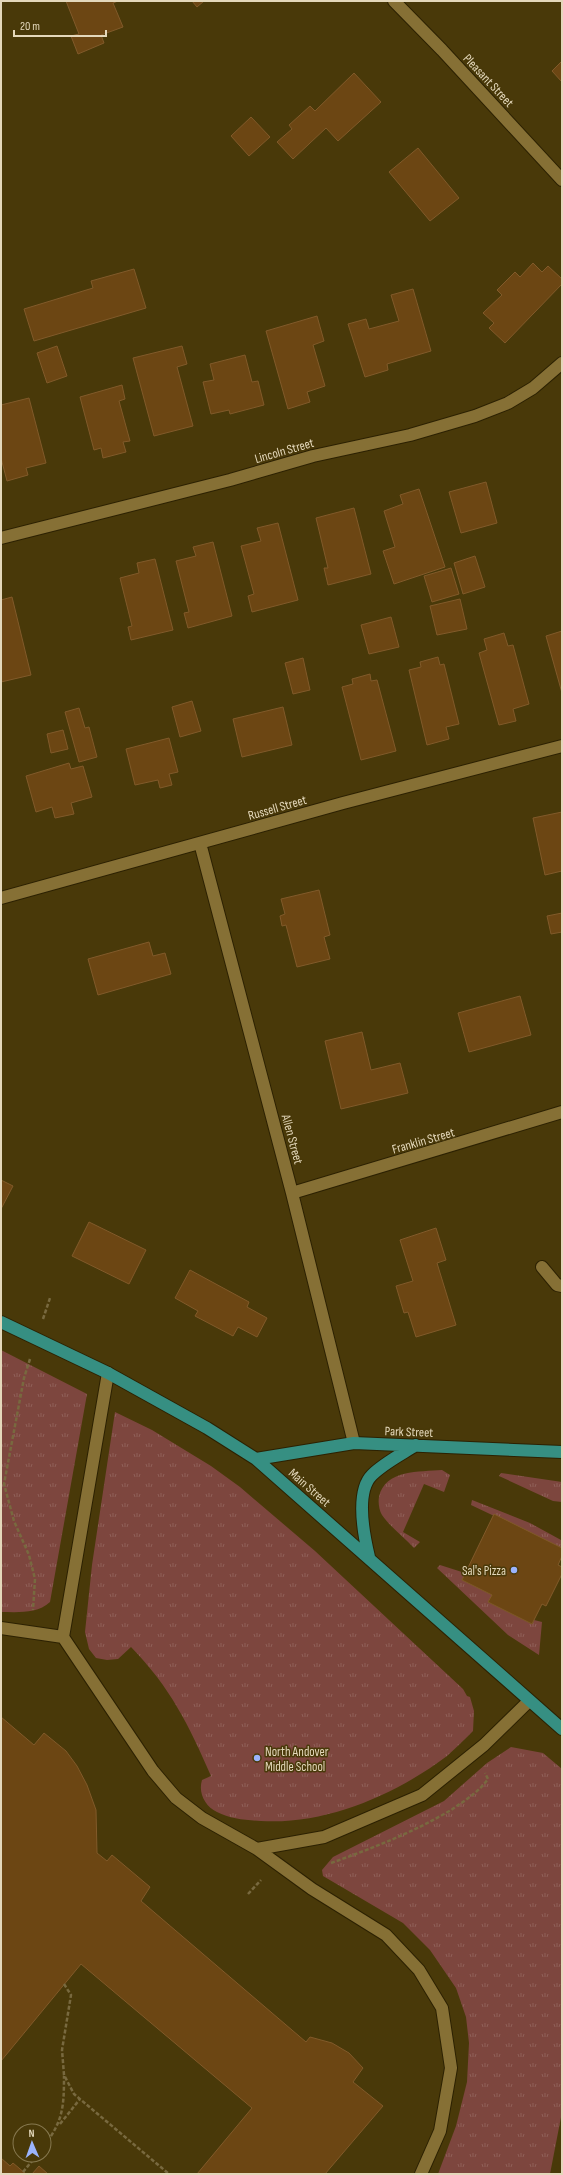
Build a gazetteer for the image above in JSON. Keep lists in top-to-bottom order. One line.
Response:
{"streets":{"main road":["Park Street","Main Street"],"street":["Pleasant Street","Lincoln Street","Russell Street","Allen Street","Franklin Street"]},"crossings":[["Russell Street","Allen Street"],["Allen Street","Franklin Street"],["Allen Street","Park Street"],["Park Street","Main Street"]],"places":["Sal's Pizza","North Andover Middle School"],"scale_bar":"20 m","north":"top"}
